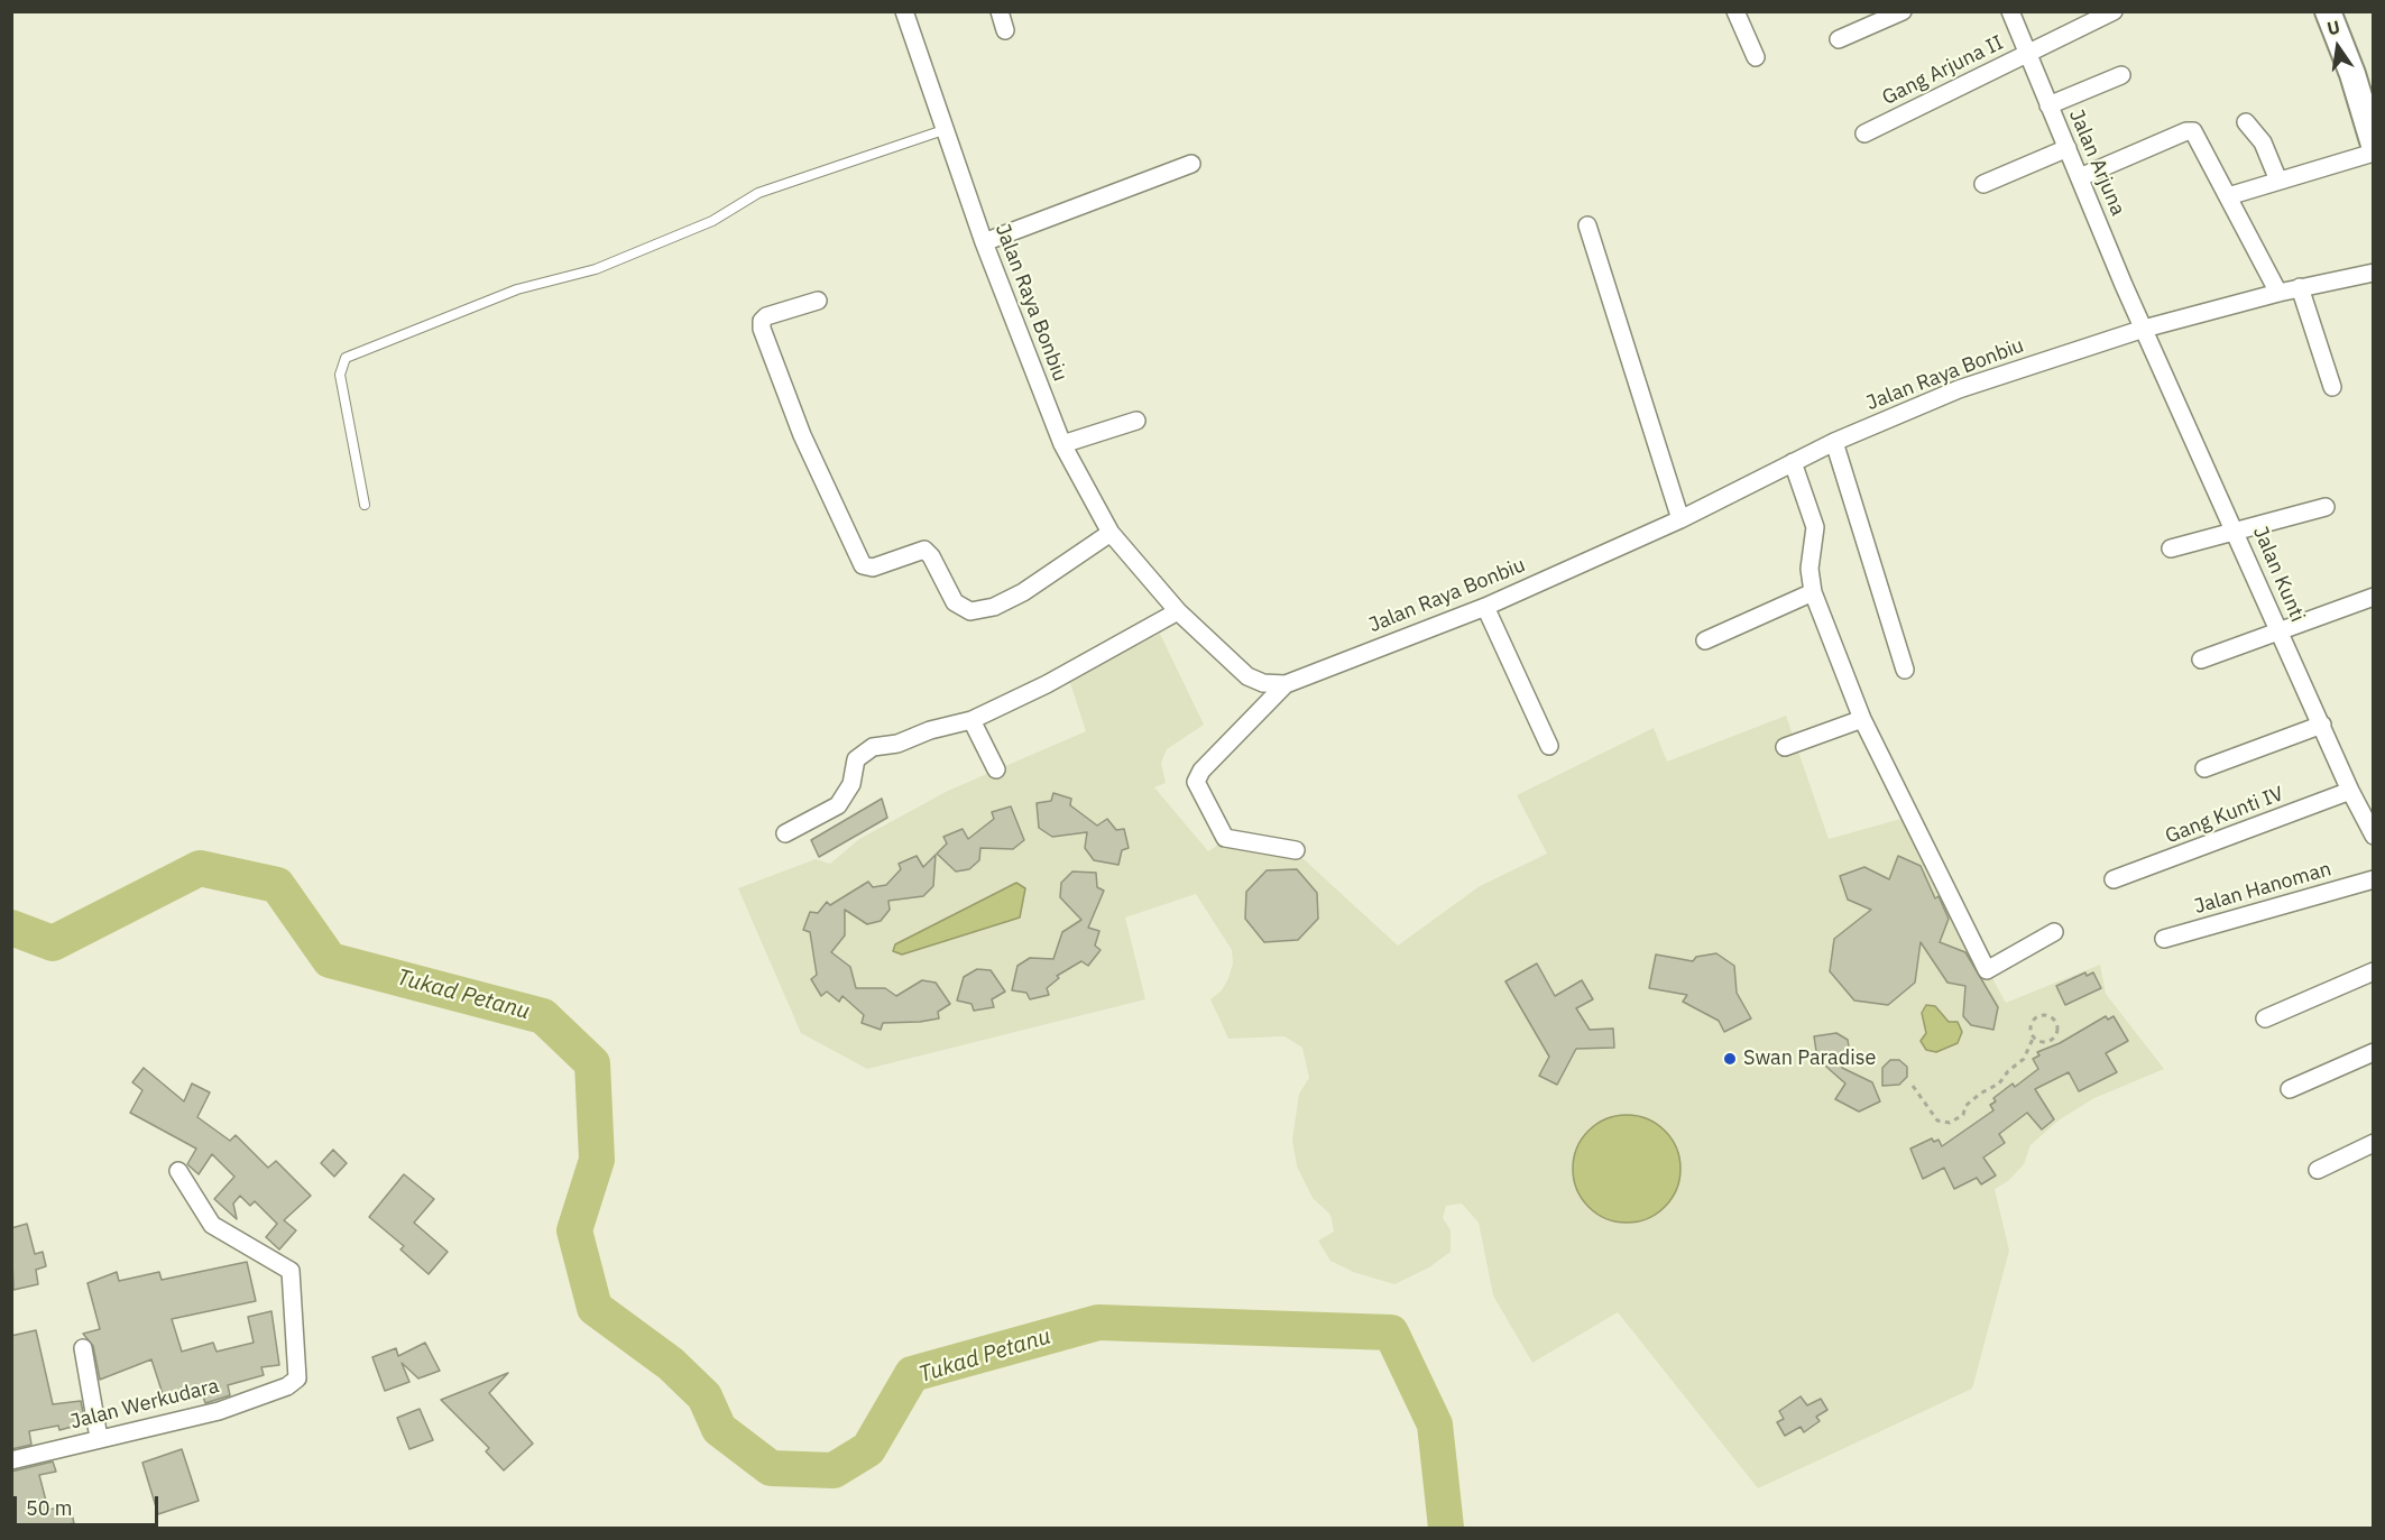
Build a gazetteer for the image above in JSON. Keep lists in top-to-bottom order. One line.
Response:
{"streets":{"street":["Gang Arjuna II","Jalan Arjuna","Jalan Raya Bonbiu","Jalan Kunti","Gang Kunti IV","Jalan Hanoman","Jalan Werkudara"]},"crossings":[["Gang Arjuna II","Jalan Arjuna"],["Jalan Arjuna","Jalan Raya Bonbiu"],["Jalan Arjuna","Jalan Kunti"],["Jalan Raya Bonbiu","Jalan Kunti"],["Jalan Kunti","Gang Kunti IV"]],"water":["Tukad Petanu"],"places":["Swan Paradise"],"scale_bar":"50 m","north":"top"}
